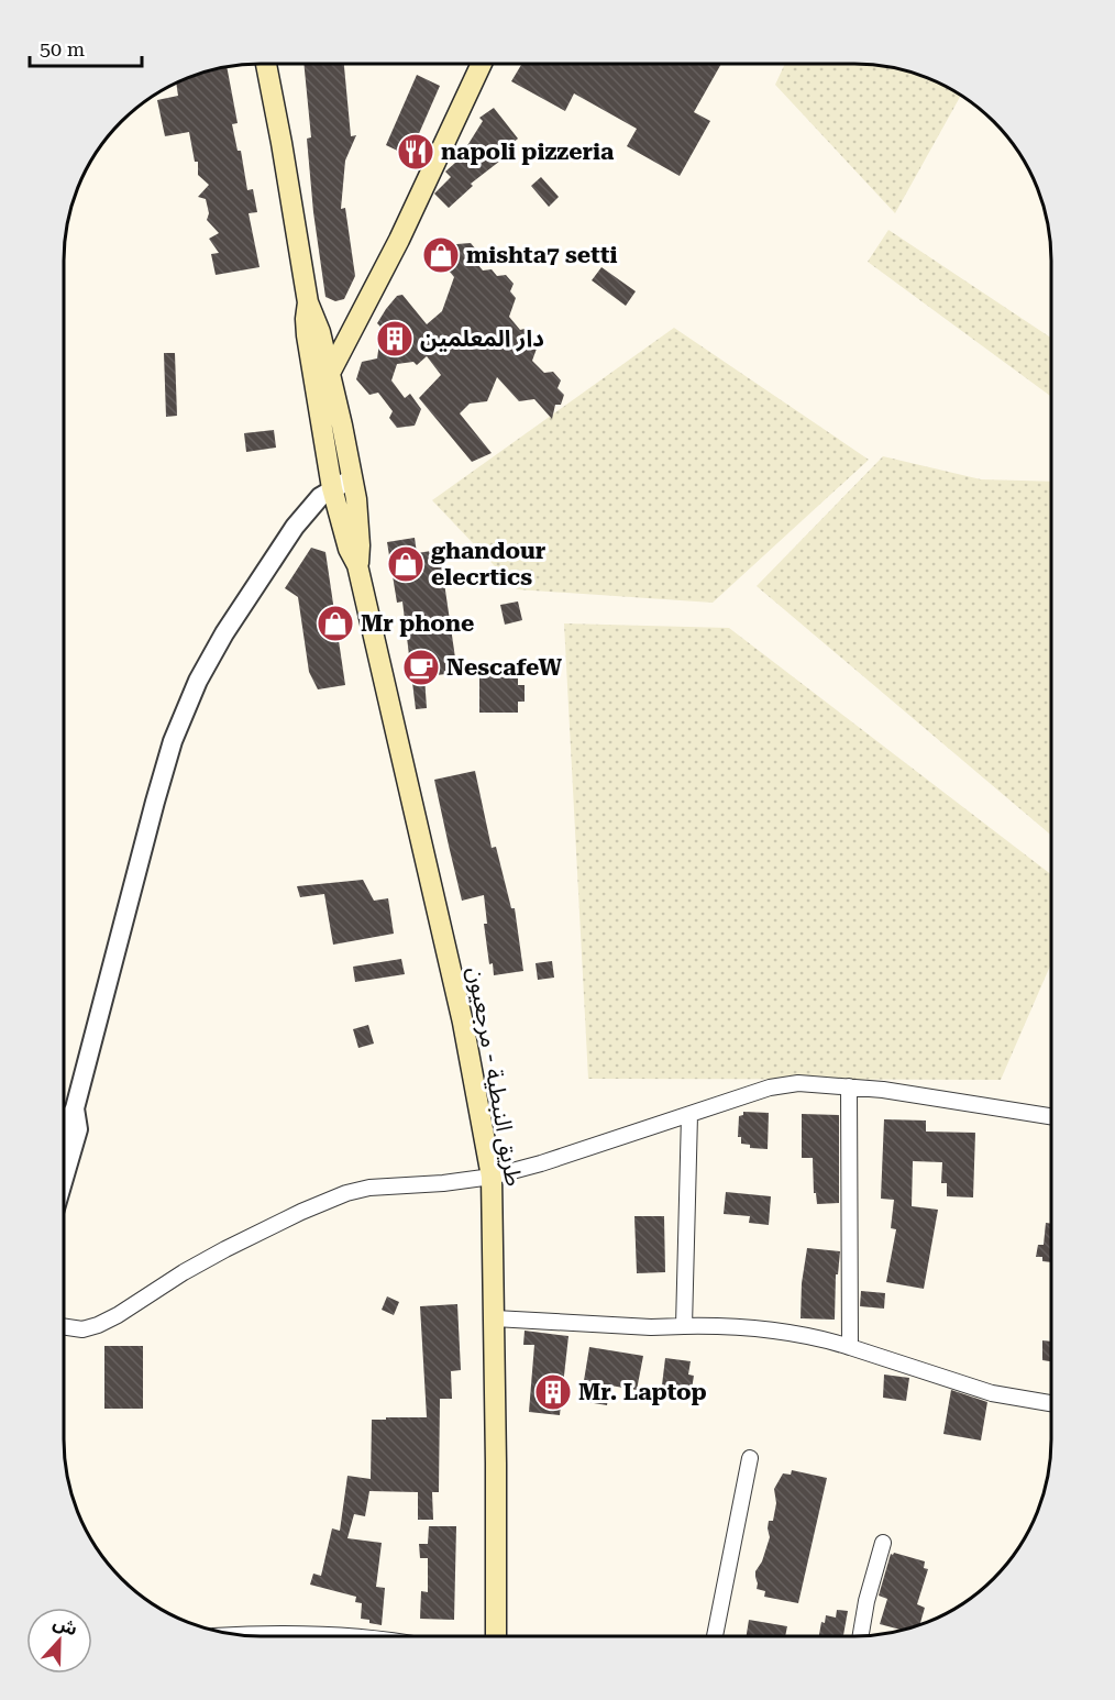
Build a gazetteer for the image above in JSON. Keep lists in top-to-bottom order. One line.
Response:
{"streets":{"main road":["طريق النبطية - مرجعيون"]},"places":{"restaurant":["napoli pizzeria"],"shop":["mishta7 setti","ghandour elecrtics","Mr phone"],"building":["دار المعلمين","Mr. Laptop"],"cafe":["NescafeW"]},"scale_bar":"50 m","north":"top"}
